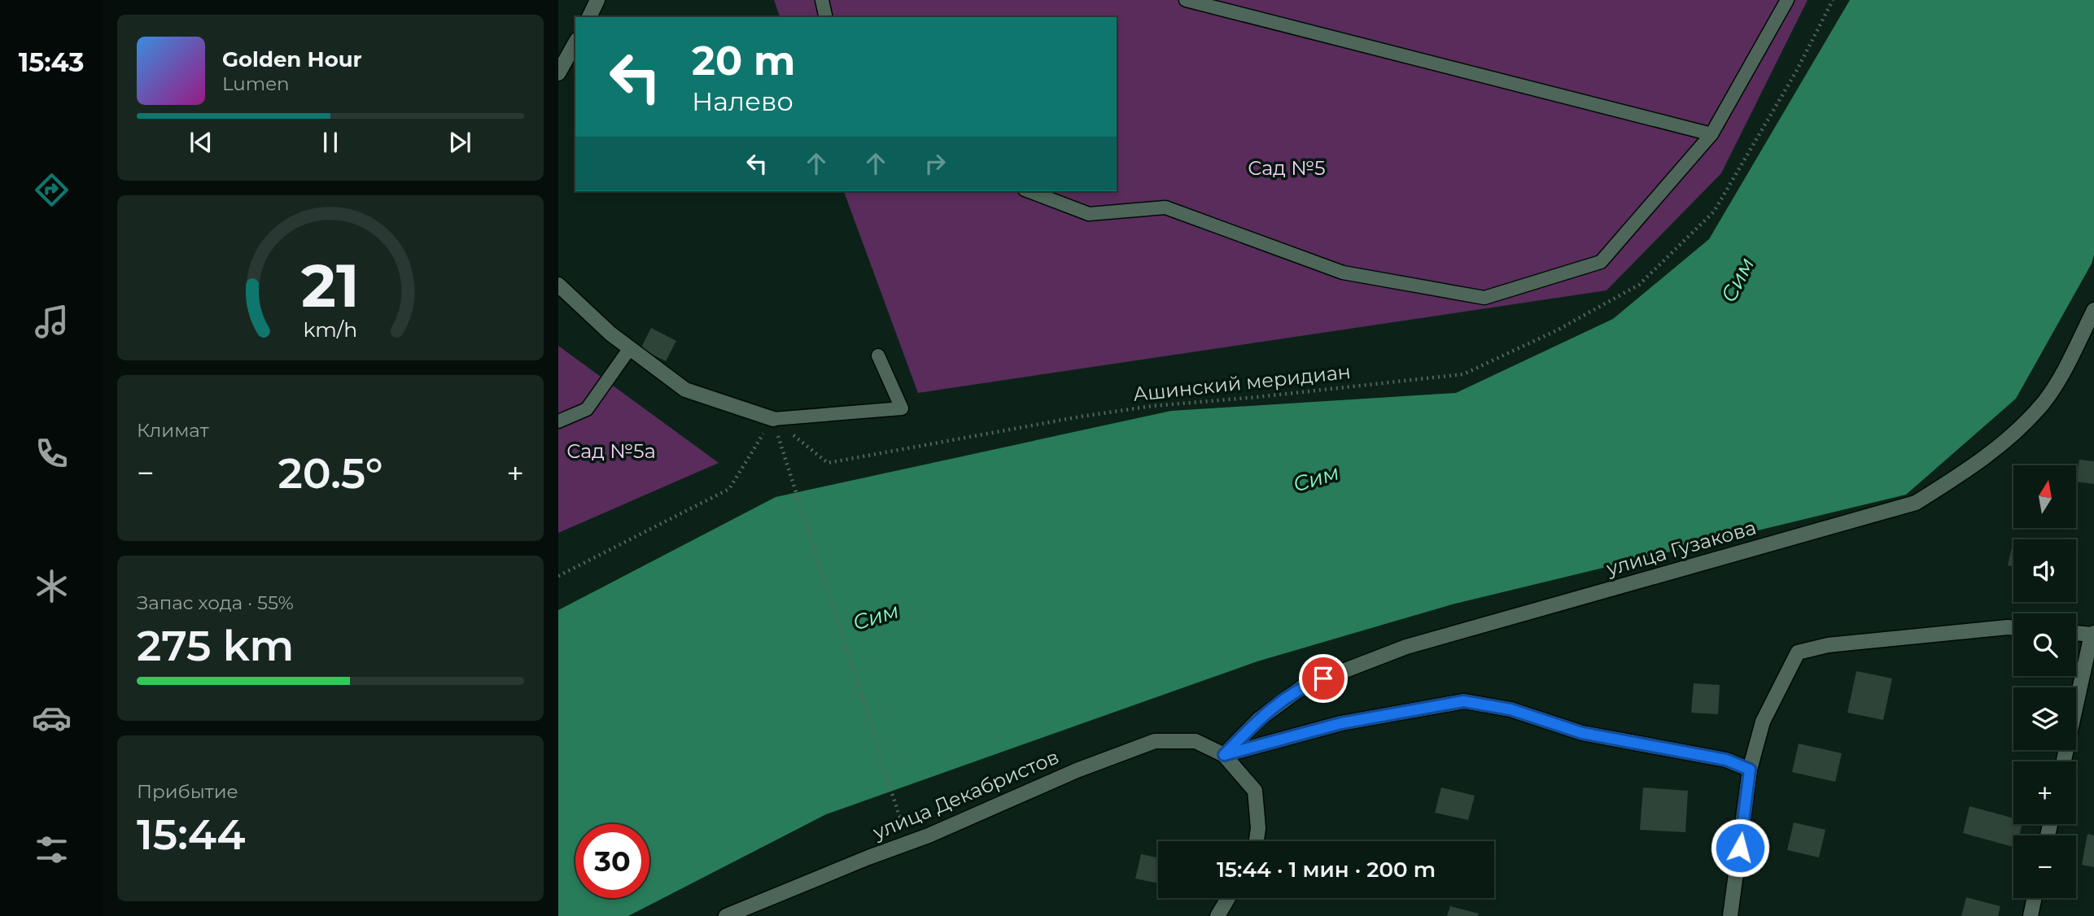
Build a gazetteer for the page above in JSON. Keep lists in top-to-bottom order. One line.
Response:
{"streets":{"street":["улица Гузакова","улица Декабристов"],"path":["Ашинский меридиан"]},"crossings":[["улица Гузакова","улица Декабристов"]],"water":["Сим"],"parks":["Сад №5","Сад №5а"],"north":"top","page":{"tabs":"15:43","turn":["20 m","Налево"],"song":["Golden Hour","Lumen"],"tile":["Климат",["Запас хода · 55%","275 km"],["Прибытие","15:44"]],"heat":["−","20.5°","+"],"map_buttons":["+","−"],"limit":"30","trip":"15:44 · 1 мин · 200 m","gauge":["21","km/h"]}}
